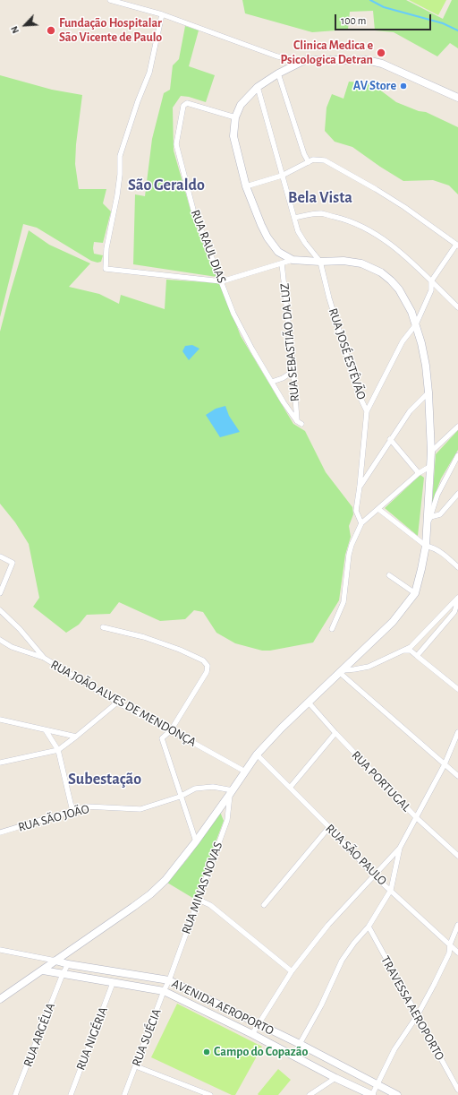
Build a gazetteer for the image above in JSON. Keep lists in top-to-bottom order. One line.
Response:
{"streets":{"main road":["AVENIDA AEROPORTO"],"street":["RUA RAUL DIAS","RUA SEBASTIÃO DA LUZ","RUA JOSÉ ESTÊVÃO","RUA JOÃO ALVES DE MENDONÇA","RUA PORTUGAL","RUA SÃO JOÃO","RUA SÃO PAULO","RUA MINAS NOVAS","TRAVESSA AEROPORTO","RUA ARGÉLIA","RUA SUÉCIA","RUA NIGÉRIA"]},"crossings":[["RUA RAUL DIAS","RUA SEBASTIÃO DA LUZ"],["RUA SÃO JOÃO","RUA MINAS NOVAS"],["RUA MINAS NOVAS","AVENIDA AEROPORTO"],["RUA MINAS NOVAS","RUA SUÉCIA"],["AVENIDA AEROPORTO","RUA ARGÉLIA"],["AVENIDA AEROPORTO","RUA SUÉCIA"],["AVENIDA AEROPORTO","RUA NIGÉRIA"]],"districts":["São Geraldo","Bela Vista","Subestação"],"places":["Fundação Hospitalar São Vicente de Paulo","Clinica Medica e Psicologica Detran","AV Store","Campo do Copazão"],"scale_bar":"100 m","north":"bottom left"}
